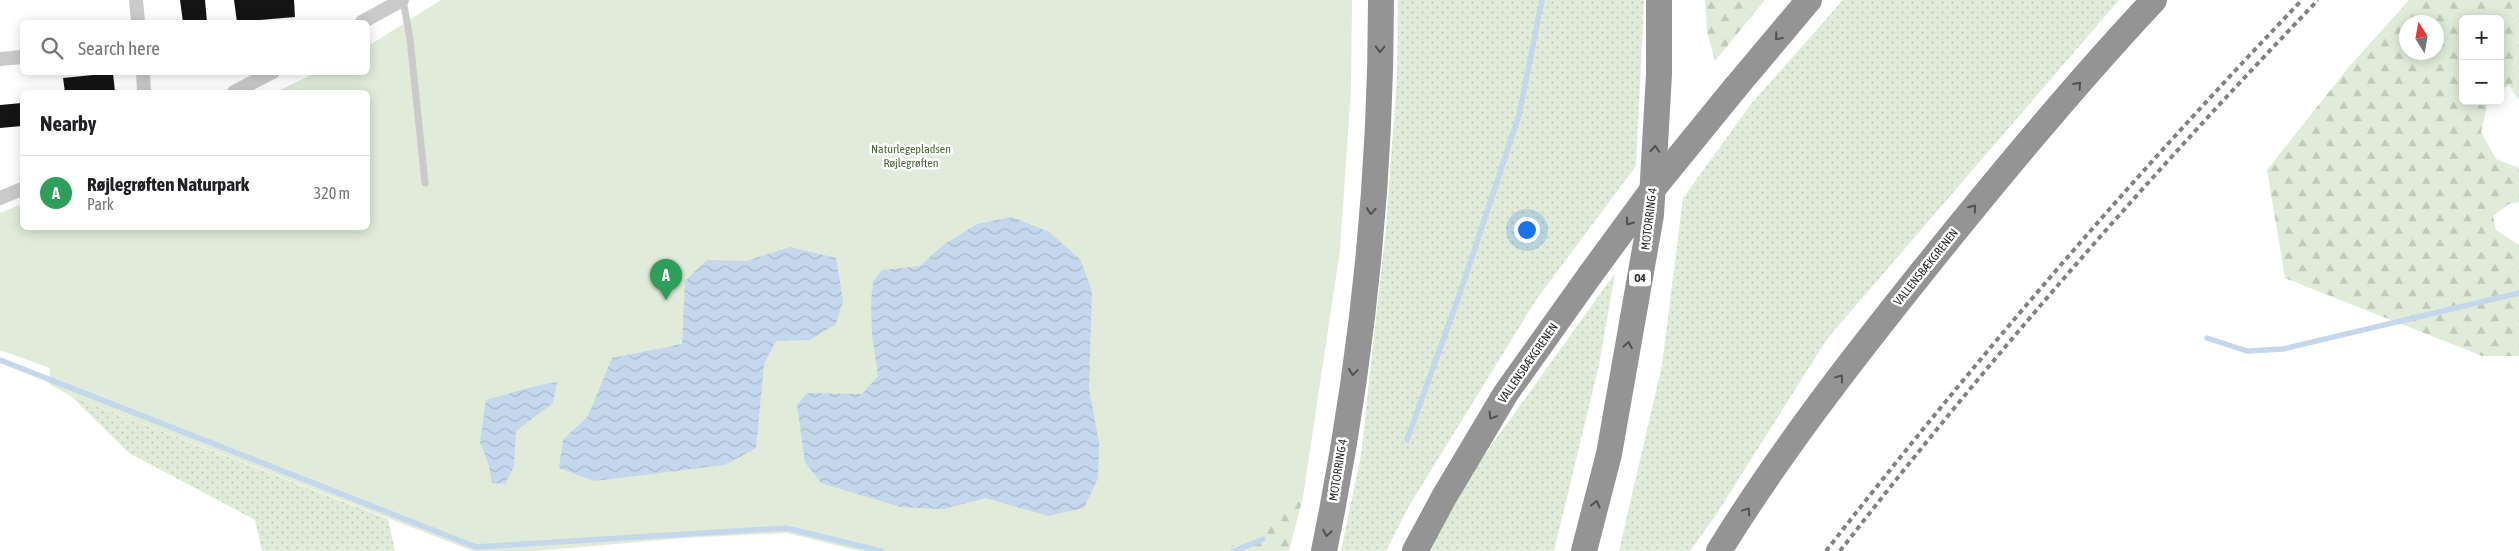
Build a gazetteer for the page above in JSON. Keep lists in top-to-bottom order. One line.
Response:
{"streets":{"highway":["MOTORRING 4","VALLENSBÆKGRENEN","O4"]},"parks":["Naturlegepladsen Røjlegrøften"],"north":"top","page":{"map_buttons":["+","−"],"search":"Search here","heading":"Nearby","list":[{"mark":"A","name":"Røjlegrøften Naturpark","note":"Park","value":"320 m"}],"pins":"A"}}
